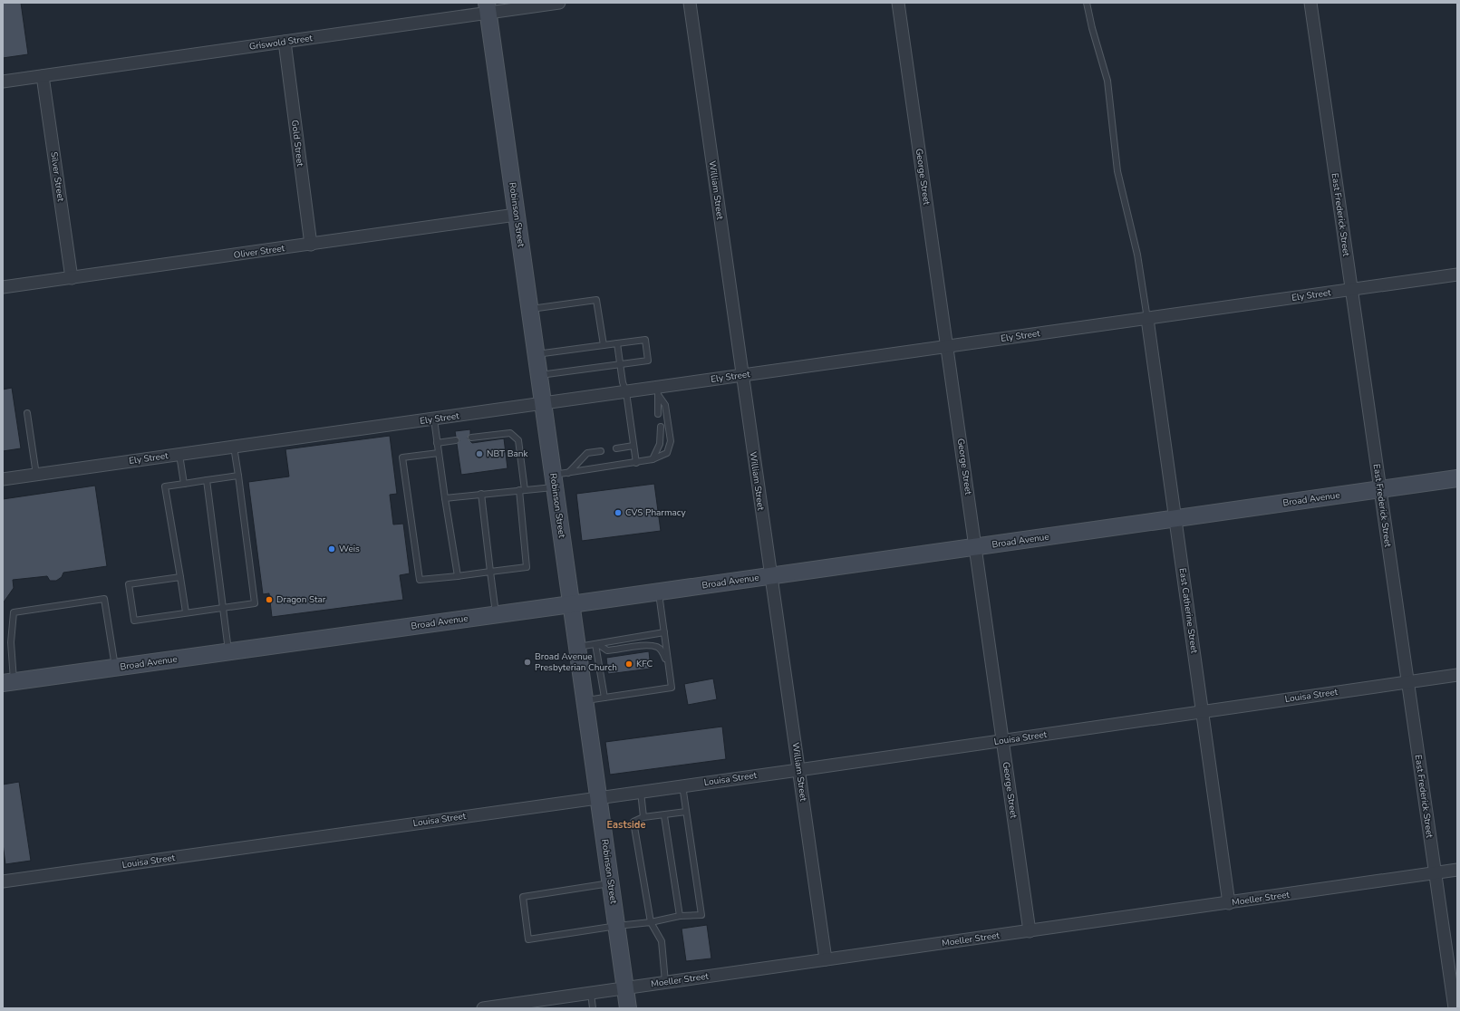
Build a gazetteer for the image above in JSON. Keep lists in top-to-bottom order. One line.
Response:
{"streets":{"main road":["Robinson Street","Broad Avenue"],"street":["Griswold Street","Gold Street","Silver Street","George Street","William Street","East Frederick Street","Oliver Street","Ely Street","East Catherine Street","Louisa Street","Moeller Street"]},"crossings":[["Griswold Street","Gold Street"],["Griswold Street","Silver Street"],["Griswold Street","Robinson Street"],["Gold Street","Oliver Street"],["Silver Street","Oliver Street"],["George Street","Ely Street"],["George Street","Broad Avenue"],["George Street","Louisa Street"],["George Street","Moeller Street"],["William Street","Ely Street"],["William Street","Broad Avenue"],["William Street","Louisa Street"],["William Street","Moeller Street"],["Robinson Street","Oliver Street"],["Robinson Street","Ely Street"],["Robinson Street","Broad Avenue"],["Robinson Street","Louisa Street"],["Robinson Street","Moeller Street"],["East Frederick Street","Ely Street"],["East Frederick Street","Broad Avenue"],["East Frederick Street","Louisa Street"],["East Frederick Street","Moeller Street"],["Ely Street","East Catherine Street"],["Broad Avenue","East Catherine Street"],["East Catherine Street","Louisa Street"],["East Catherine Street","Moeller Street"]],"districts":["Eastside"],"places":["NBT Bank","CVS Pharmacy","Weis","Dragon Star","Broad Avenue Presbyterian Church","KFC"]}
